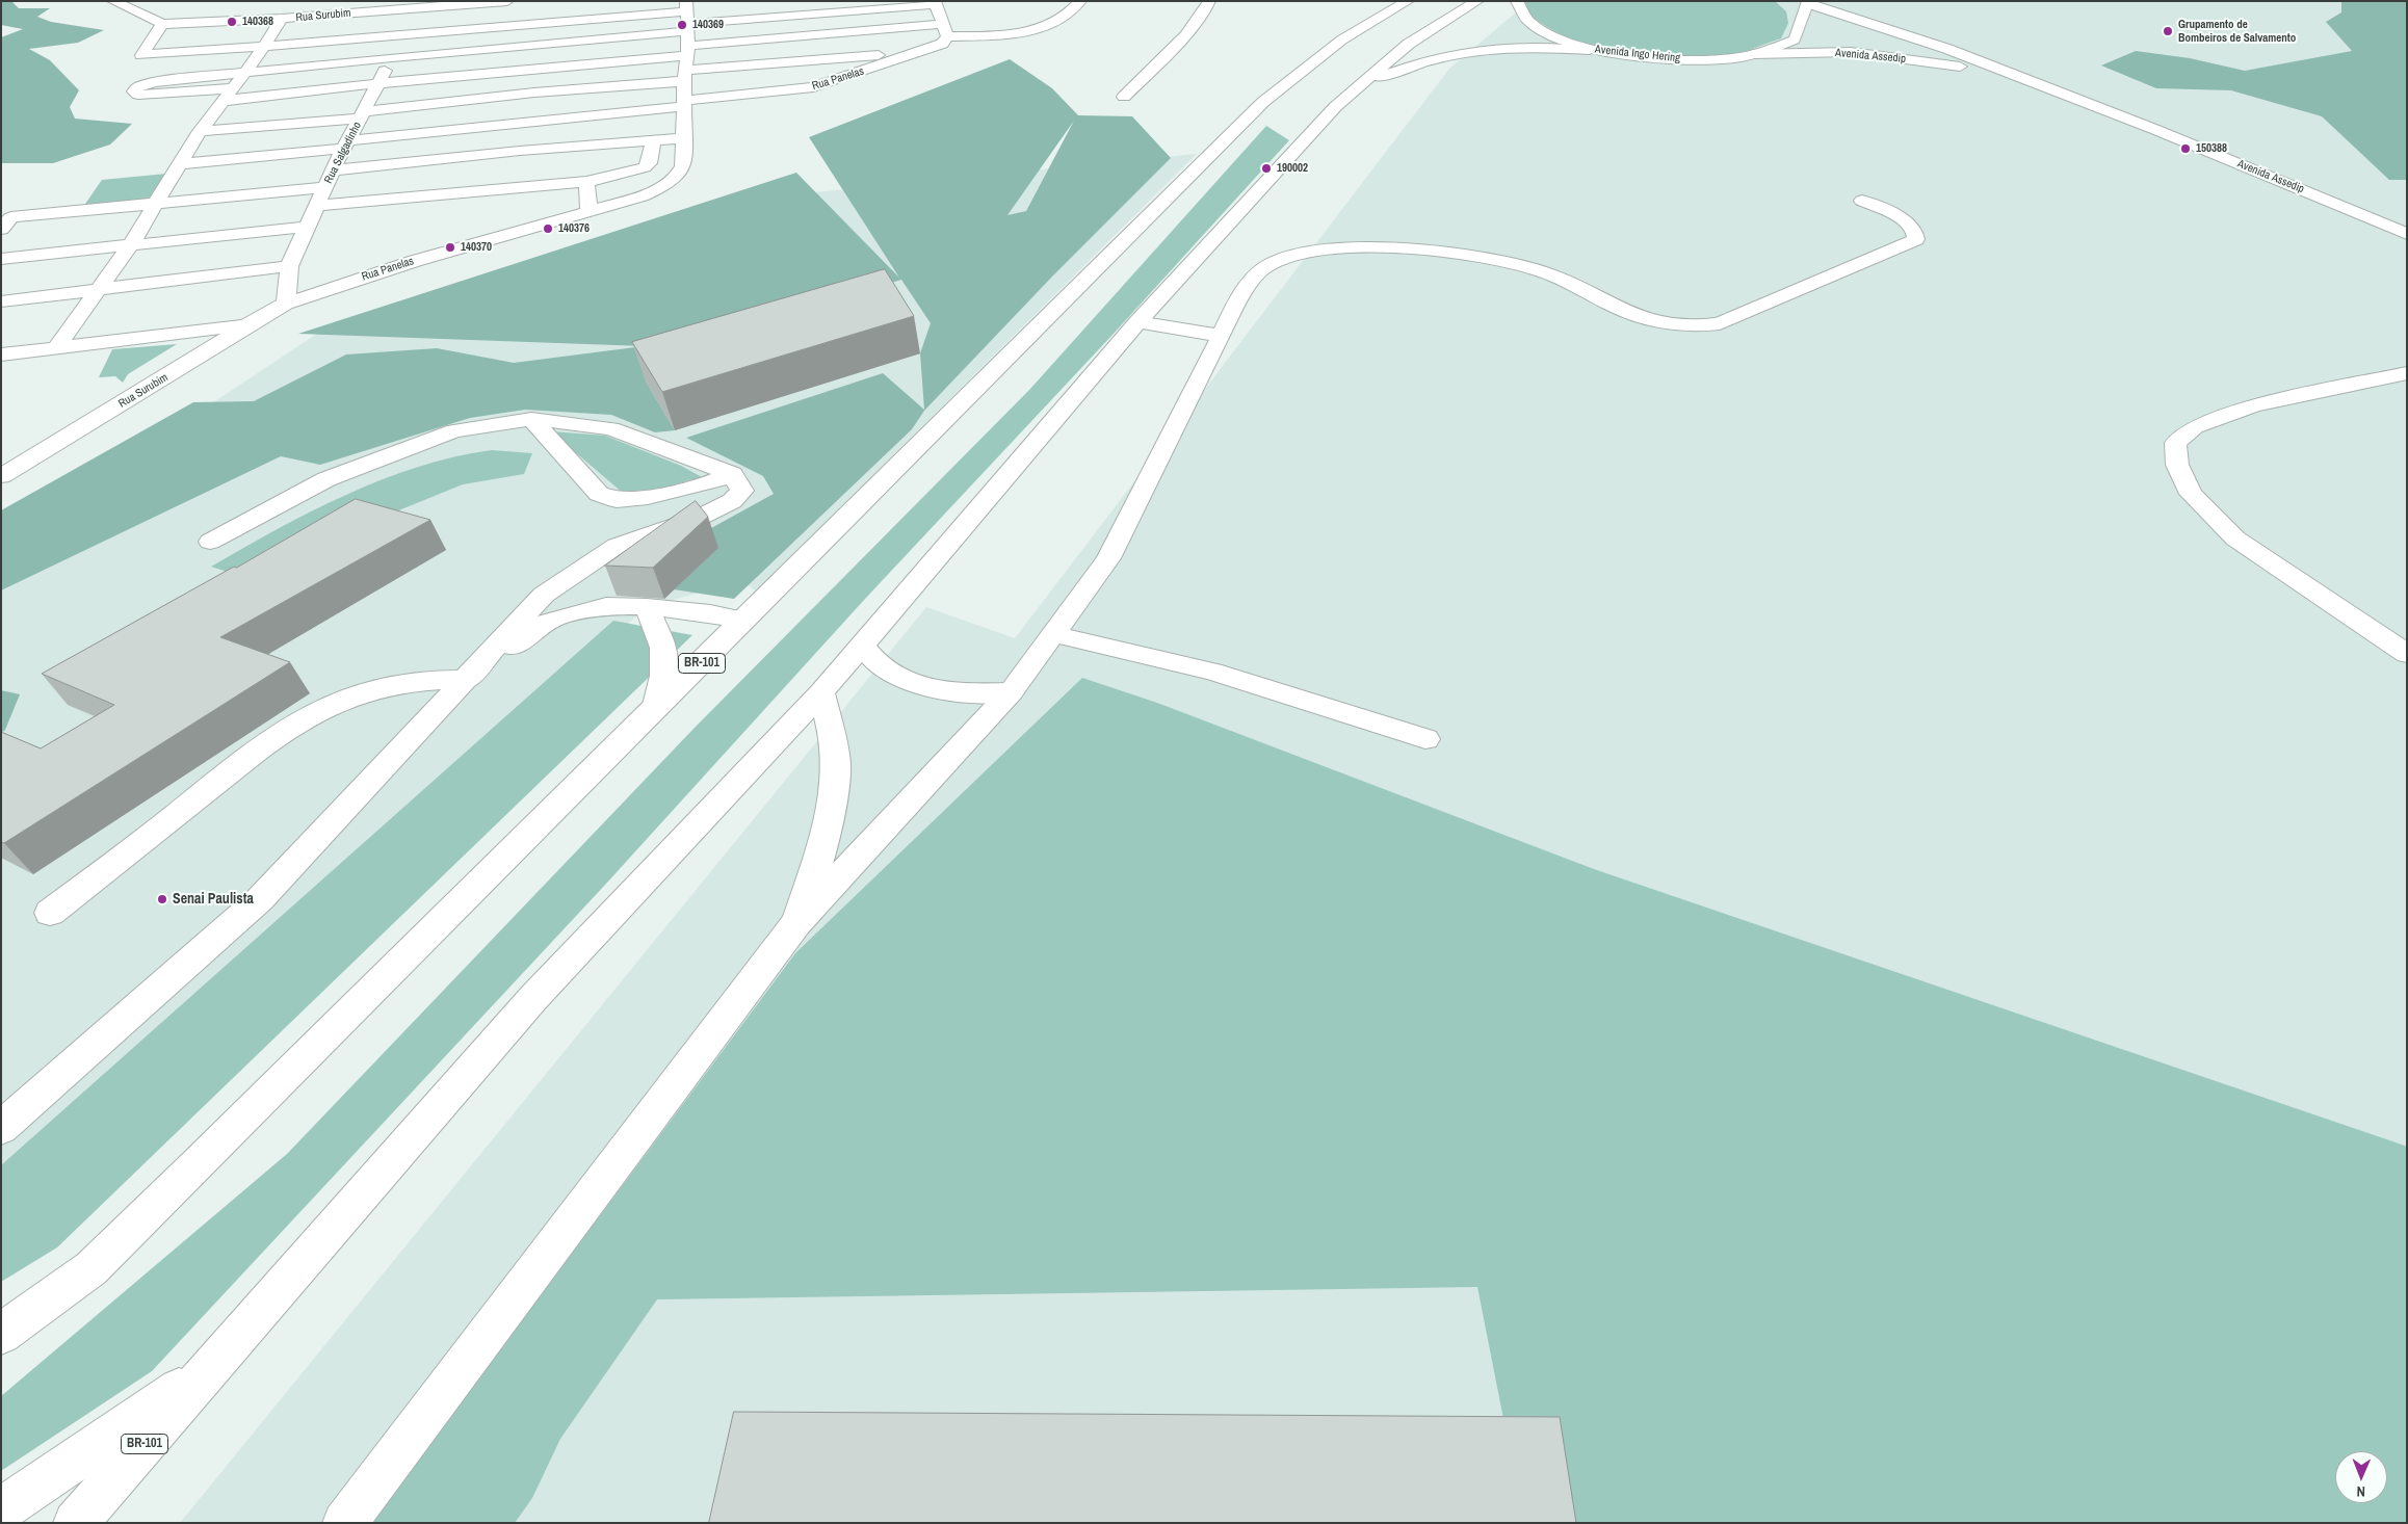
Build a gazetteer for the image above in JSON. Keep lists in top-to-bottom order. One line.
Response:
{"streets":{"main road":["Rua Surubim","Avenida Ingo Hering","Avenida Assedip","Rua Panelas","Rua Salgadinho","BR-101"]},"crossings":[["Rua Surubim","Rua Panelas"],["Rua Surubim","Rua Salgadinho"],["Avenida Ingo Hering","Avenida Assedip"],["Rua Panelas","Rua Salgadinho"]],"places":["140368","140369","Grupamento de Bombeiros de Salvamento","150388","190002","140376","140370","Senai Paulista"],"north":"bottom"}
